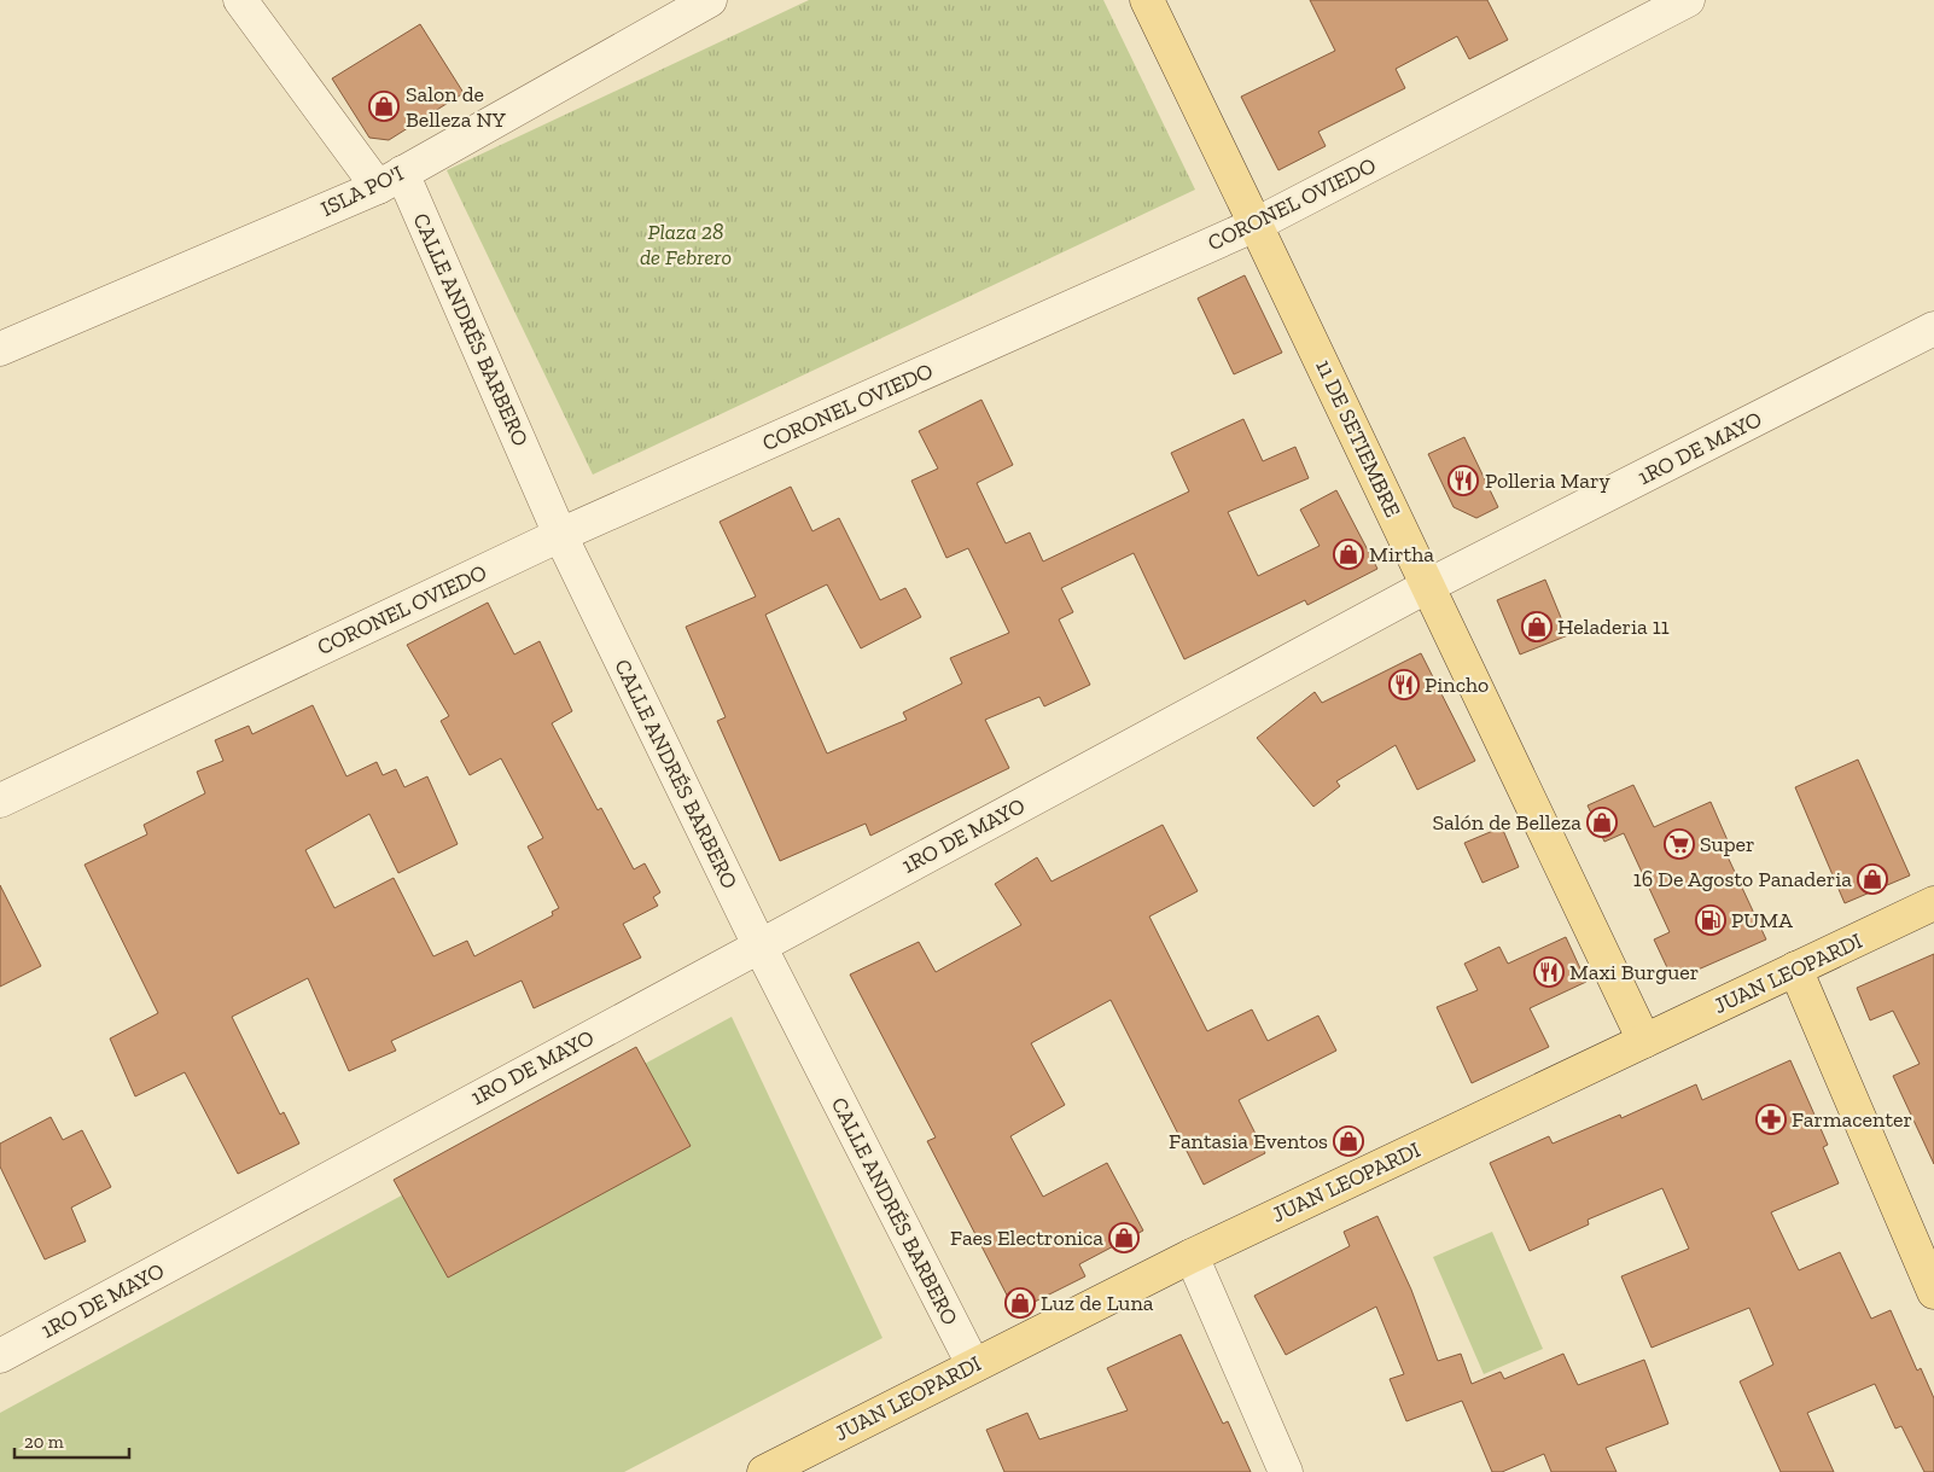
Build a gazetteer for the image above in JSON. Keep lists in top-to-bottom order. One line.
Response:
{"streets":{"main road":["11 DE SETIEMBRE","JUAN LEOPARDI"],"street":["ISLA PO'I","CORONEL OVIEDO","CALLE ANDRÉS BARBERO","1RO DE MAYO"]},"crossings":[["ISLA PO'I","CALLE ANDRÉS BARBERO"],["CORONEL OVIEDO","CALLE ANDRÉS BARBERO"],["CORONEL OVIEDO","11 DE SETIEMBRE"],["CALLE ANDRÉS BARBERO","1RO DE MAYO"],["CALLE ANDRÉS BARBERO","JUAN LEOPARDI"],["11 DE SETIEMBRE","1RO DE MAYO"],["11 DE SETIEMBRE","JUAN LEOPARDI"]],"parks":["Plaza 28 de Febrero"],"places":{"shop":["Salon de Belleza NY","Mirtha","Heladeria 11","Salón de Belleza","16 De Agosto Panaderia","Fantasia Eventos","Faes Electronica","Luz de Luna"],"restaurant":["Polleria Mary","Pincho","Maxi Burguer"],"supermarket":["Super"],"fuel station":["PUMA"],"pharmacy":["Farmacenter"]},"scale_bar":"20 m"}
